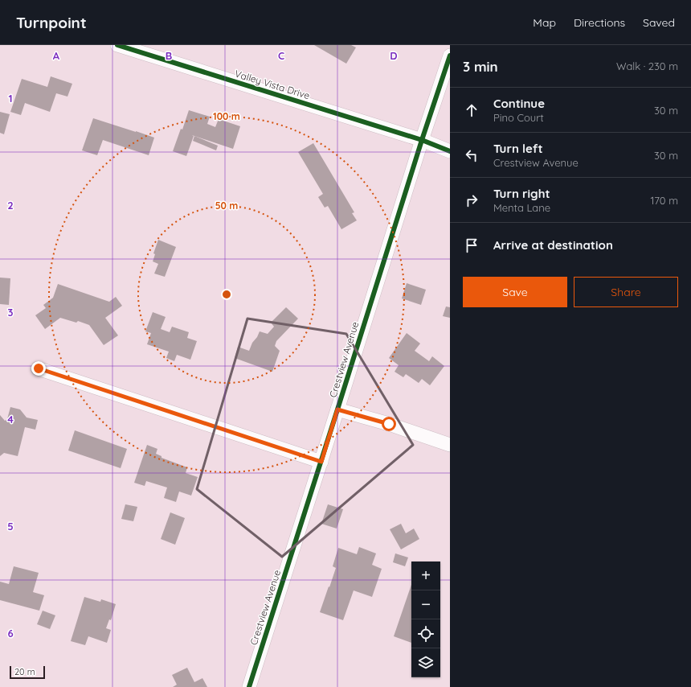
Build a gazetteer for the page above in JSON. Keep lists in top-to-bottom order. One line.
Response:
{"streets":{"street":["Valley Vista Drive","Crestview Avenue"]},"crossings":[["Valley Vista Drive","Crestview Avenue"]],"scale_bar":"20 m","page":{"header":"Turnpoint","nav":["Map","Directions","Saved"],"heading":["3 min","Walk · 230 m"],"list":[["Continue","Pino Court","30 m"],["Turn left","Crestview Avenue","30 m"],["Turn right","Menta Lane","170 m"],"Arrive at destination"],"buttons":["Save","Share"],"map_buttons":["+","−"],"scale":"20 m"},"grid":{"columns":["A","B","C","D"],"rows":["1","2","3","4","5","6"]},"rings":["100 m","50 m"]}
